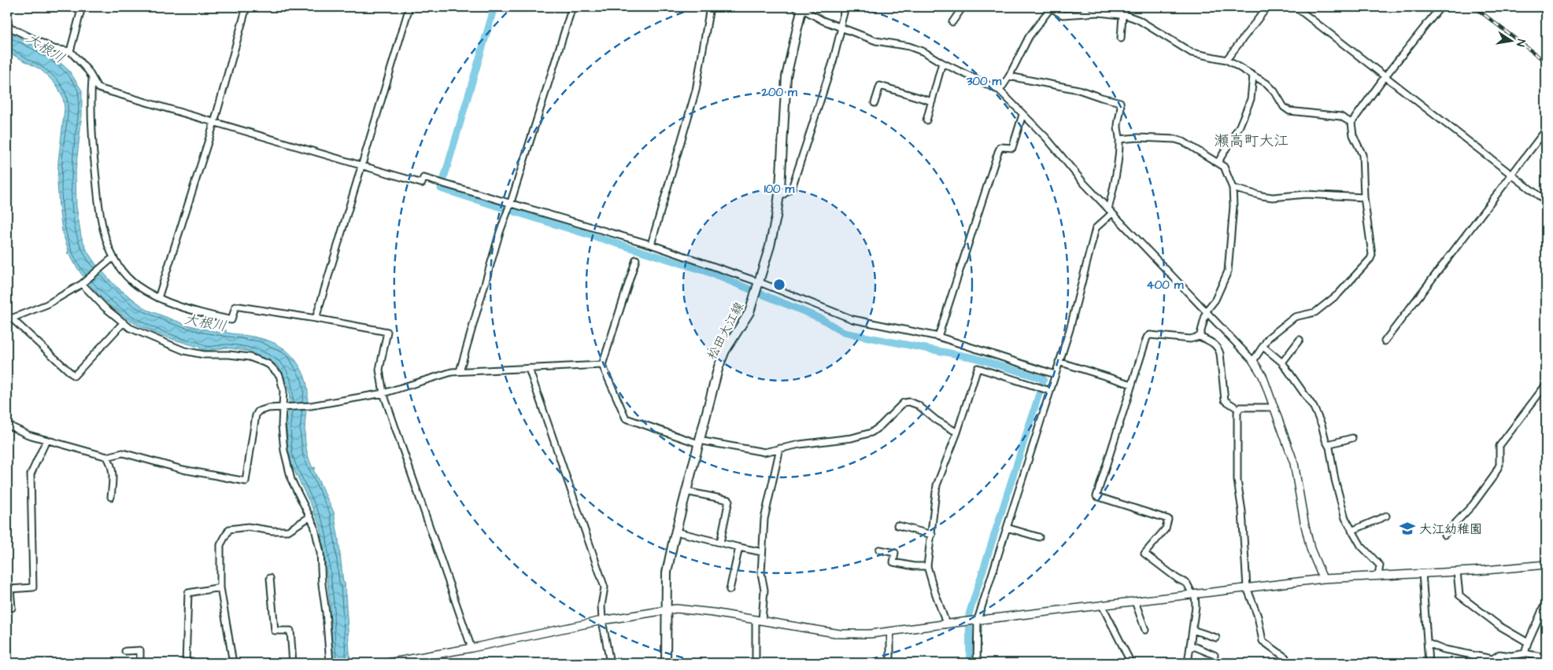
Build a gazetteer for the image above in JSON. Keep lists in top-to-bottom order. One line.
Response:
{"streets":{"main road":["松田大江線"]},"districts":["瀬高町大江"],"water":["大根川"],"places":{"school or university":["大江幼稚園"]},"north":"right","rings":["300 m","200 m","100 m","400 m"]}
